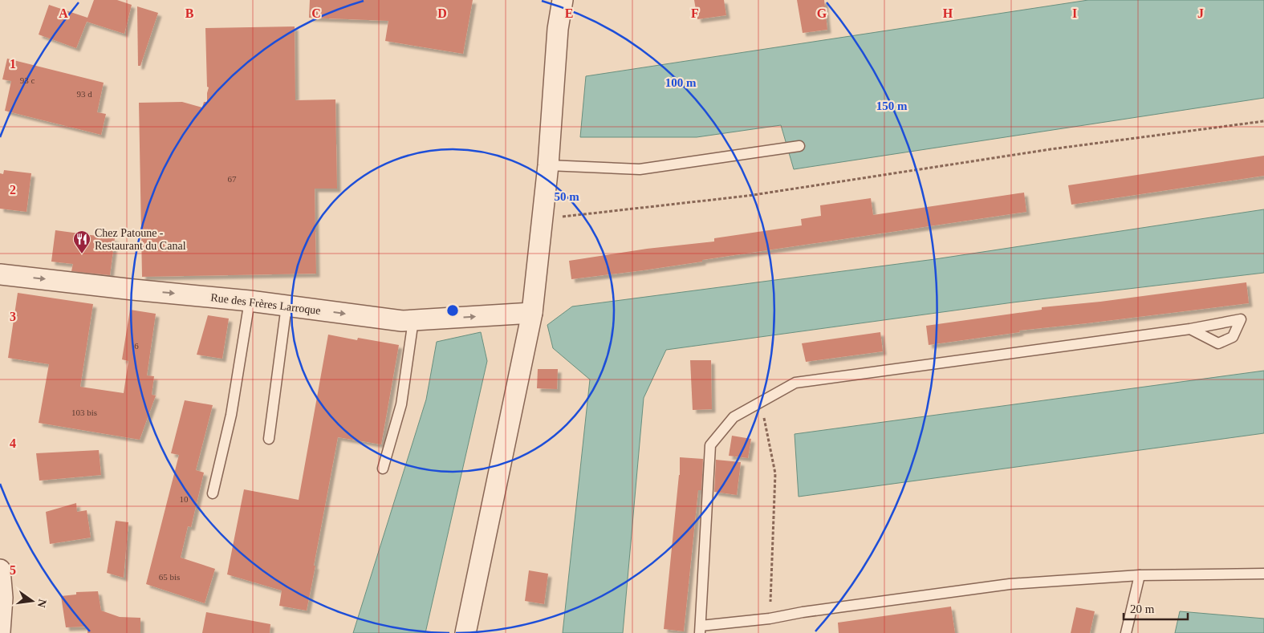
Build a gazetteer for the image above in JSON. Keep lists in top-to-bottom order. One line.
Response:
{"streets":{"street":["Rue des Frères Larroque"]},"one_way":["Rue des Frères Larroque"],"places":{"restaurant":["Chez Patoune - Restaurant du Canal"]},"house_numbers":["93 c","93 d","67","6","103 bis","10","65 bis"],"scale_bar":"20 m","north":"right","grid":{"columns":["A","B","C","D","E","F","G","H","I","J"],"rows":["1","2","3","4","5"]},"rings":["100 m","150 m","50 m"]}
